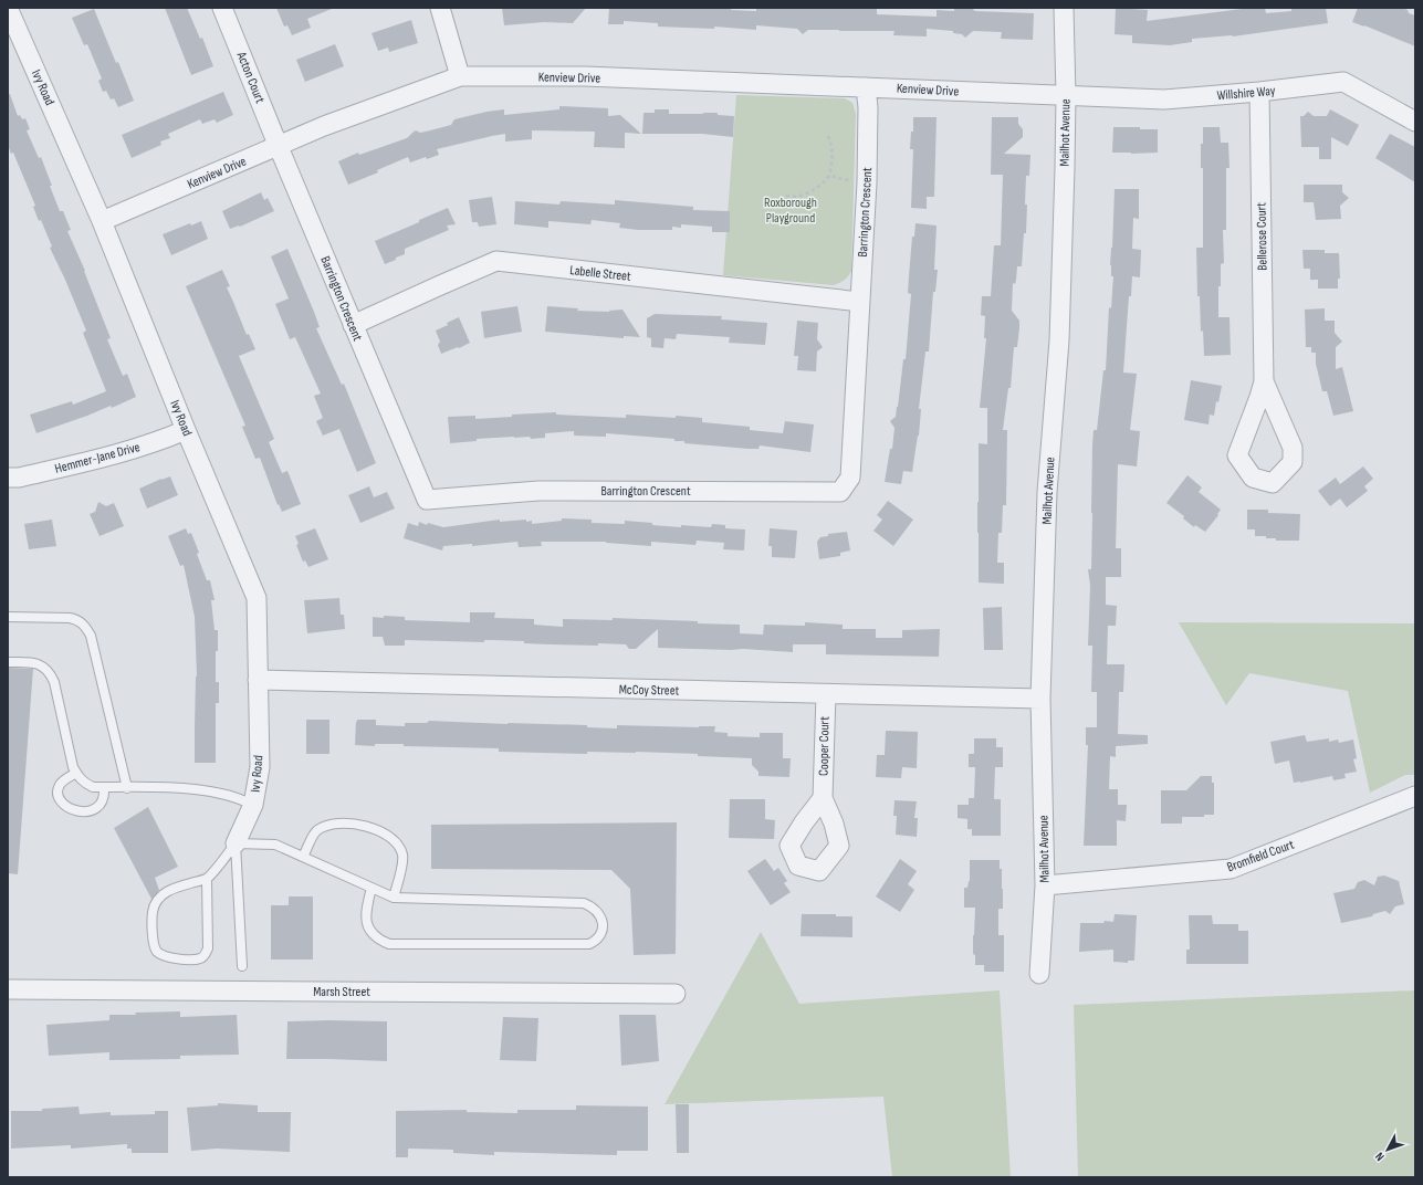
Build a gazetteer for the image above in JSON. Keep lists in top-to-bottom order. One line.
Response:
{"streets":{"street":["Acton Court","Kenview Drive","Ivy Road","Willshire Way","Mailhot Avenue","Barrington Crescent","Bellerose Court","Labelle Street","Hemmer-Jane Drive","McCoy Street","Cooper Court","Bromfield Court","Marsh Street"]},"crossings":[["Acton Court","Kenview Drive"],["Acton Court","Barrington Crescent"],["Kenview Drive","Ivy Road"],["Kenview Drive","Willshire Way"],["Kenview Drive","Mailhot Avenue"],["Kenview Drive","Barrington Crescent"],["Ivy Road","Hemmer-Jane Drive"],["Ivy Road","McCoy Street"],["Willshire Way","Mailhot Avenue"],["Willshire Way","Bellerose Court"],["Mailhot Avenue","McCoy Street"],["Mailhot Avenue","Bromfield Court"],["Barrington Crescent","Labelle Street"],["McCoy Street","Cooper Court"]],"parks":["Roxborough Playground"],"north":"bottom left"}
